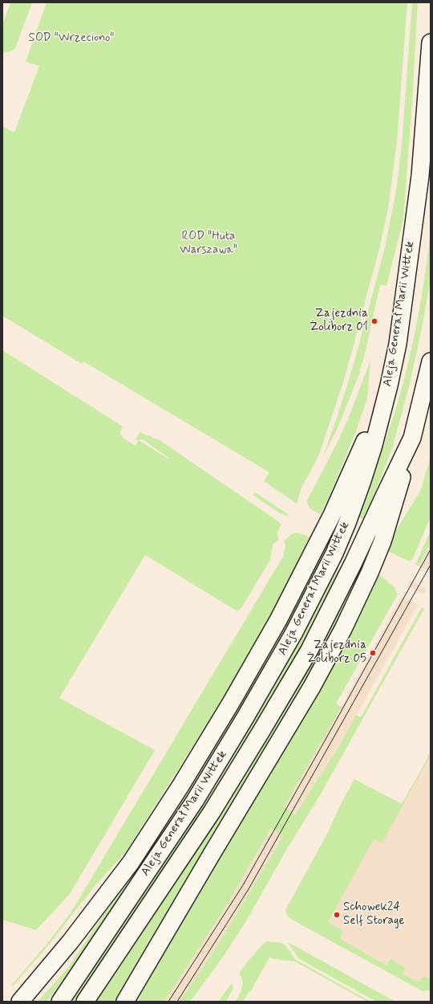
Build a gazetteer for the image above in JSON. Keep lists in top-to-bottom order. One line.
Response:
{"streets":{"main road":["Aleja Generał Marii Wittek"]},"parks":["SOD \"Wrzeciono\"","ROD \"Huta Warszawa\""],"places":["Zajezdnia Żoliborz 01","Zajezdnia Żoliborz 05","Schowek24 Self Storage"]}
